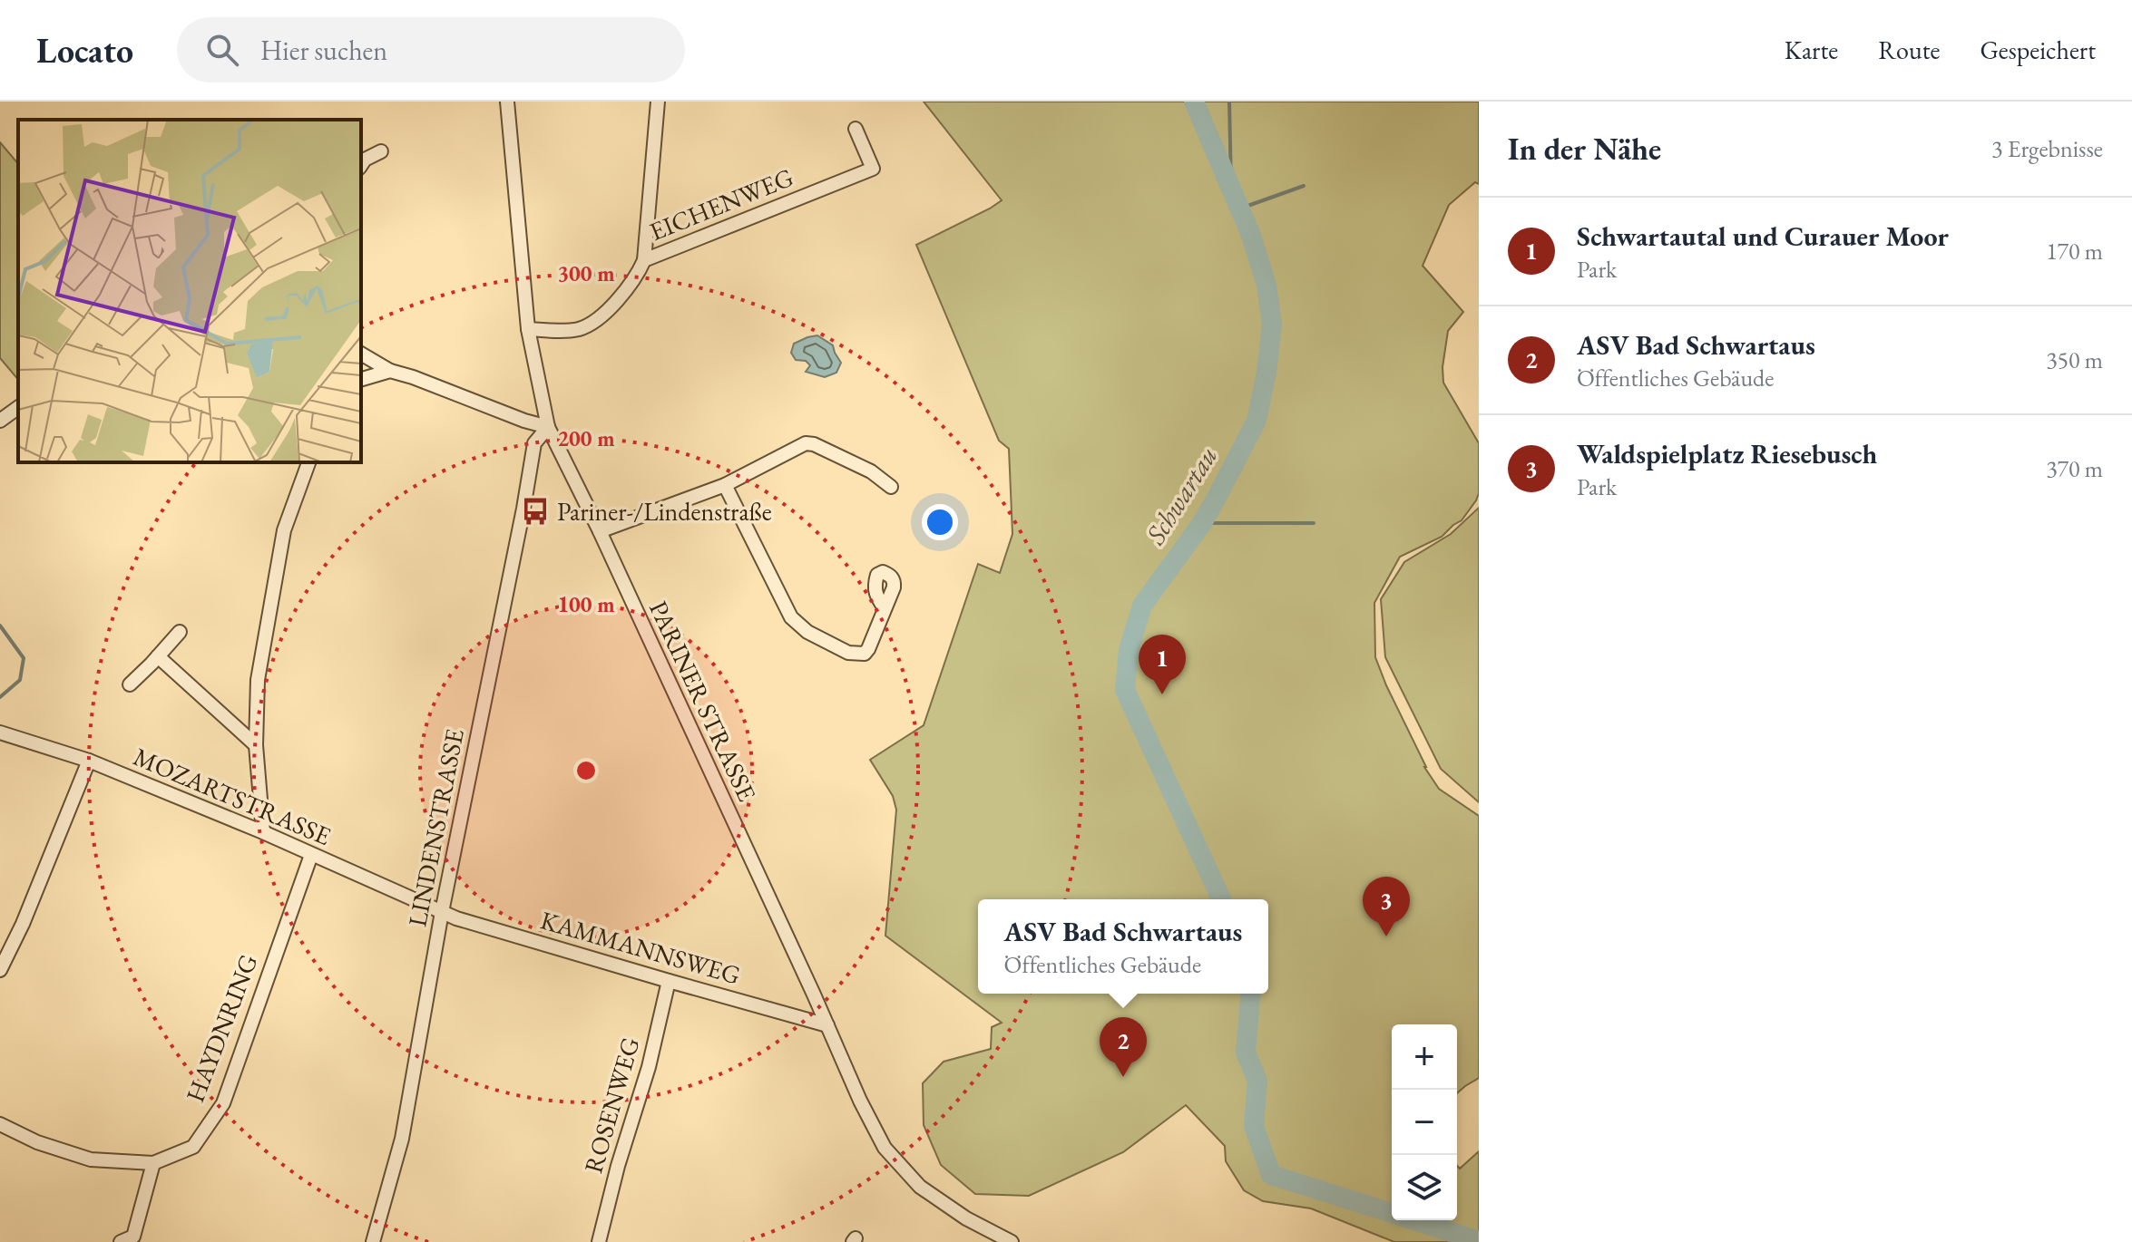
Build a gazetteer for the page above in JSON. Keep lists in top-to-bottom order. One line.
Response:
{"streets":{"street":["EICHENWEG","PARINER STRASSE","MOZARTSTRASSE","LINDENSTRASSE","KAMMANNSWEG","HAYDNRING","ROSENWEG"]},"crossings":[["EICHENWEG","PARINER STRASSE"],["PARINER STRASSE","LINDENSTRASSE"],["PARINER STRASSE","KAMMANNSWEG"],["MOZARTSTRASSE","LINDENSTRASSE"],["MOZARTSTRASSE","KAMMANNSWEG"],["MOZARTSTRASSE","HAYDNRING"],["LINDENSTRASSE","KAMMANNSWEG"],["KAMMANNSWEG","ROSENWEG"]],"water":["Schwartau"],"places":{"bus stop":["Pariner-/Lindenstraße"]},"page":{"header":"Locato","search":"Hier suchen","nav":["Karte","Route","Gespeichert"],"heading":["In der Nähe","3 Ergebnisse"],"list":[{"mark":"1","name":"Schwartautal und Curauer Moor","note":"Park","value":"170 m"},{"mark":"2","name":"ASV Bad Schwartaus","note":"Öffentliches Gebäude","value":"350 m"},{"mark":"3","name":"Waldspielplatz Riesebusch","note":"Park","value":"370 m"}],"pins":["1","3","2"],"popup":["ASV Bad Schwartaus","Öffentliches Gebäude"],"map_buttons":["+","−"]},"rings":["300 m","200 m","100 m"]}
